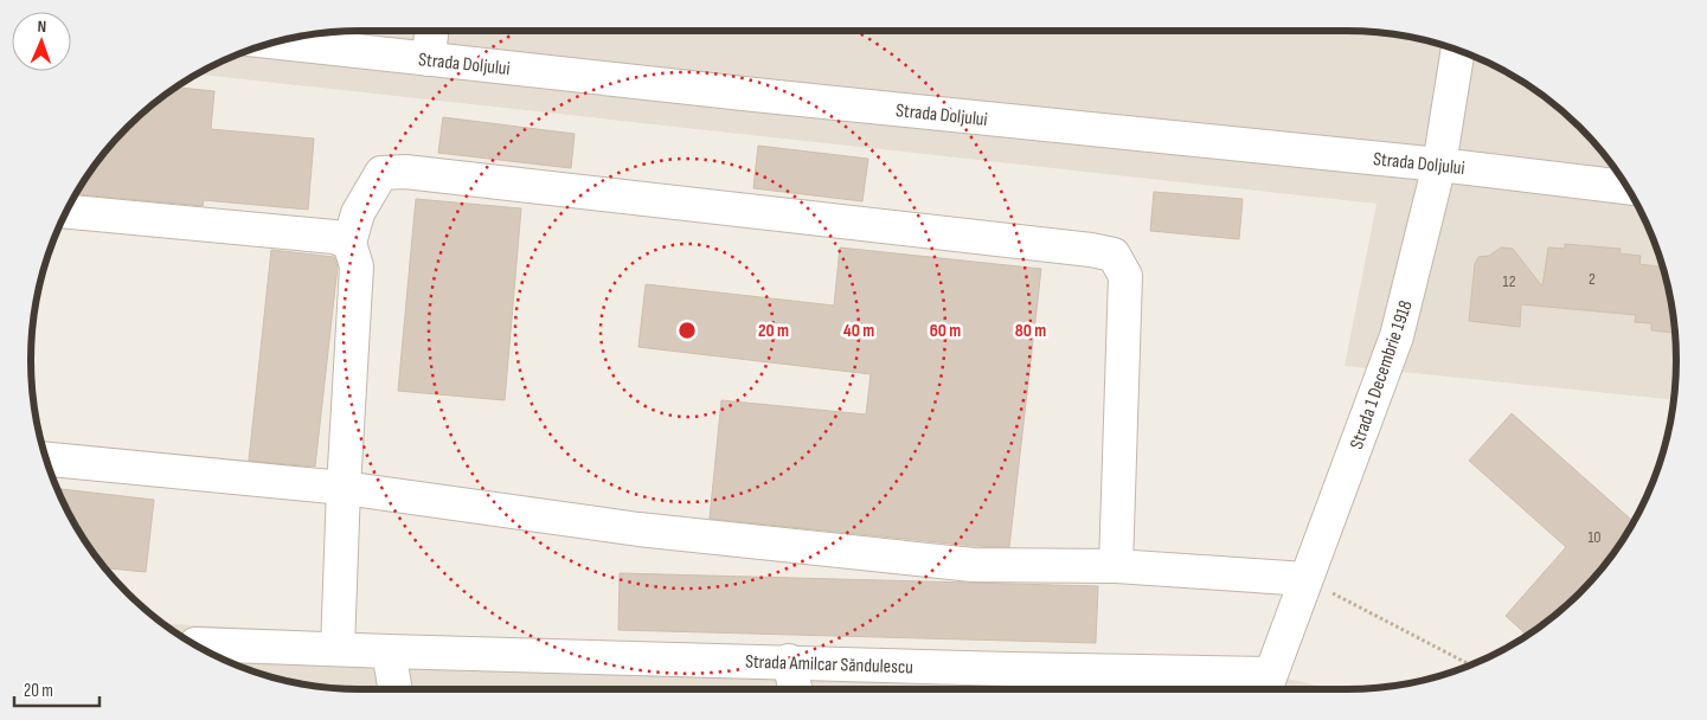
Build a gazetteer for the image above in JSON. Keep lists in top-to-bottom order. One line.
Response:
{"streets":{"street":["Strada Doljului","Strada 1 Decembrie 1918","Strada Amilcar Săndulescu"]},"crossings":[["Strada Doljului","Strada 1 Decembrie 1918"],["Strada 1 Decembrie 1918","Strada Amilcar Săndulescu"]],"house_numbers":["2","12","10"],"scale_bar":"20 m","north":"top","rings":["20 m","40 m","60 m","80 m"]}
